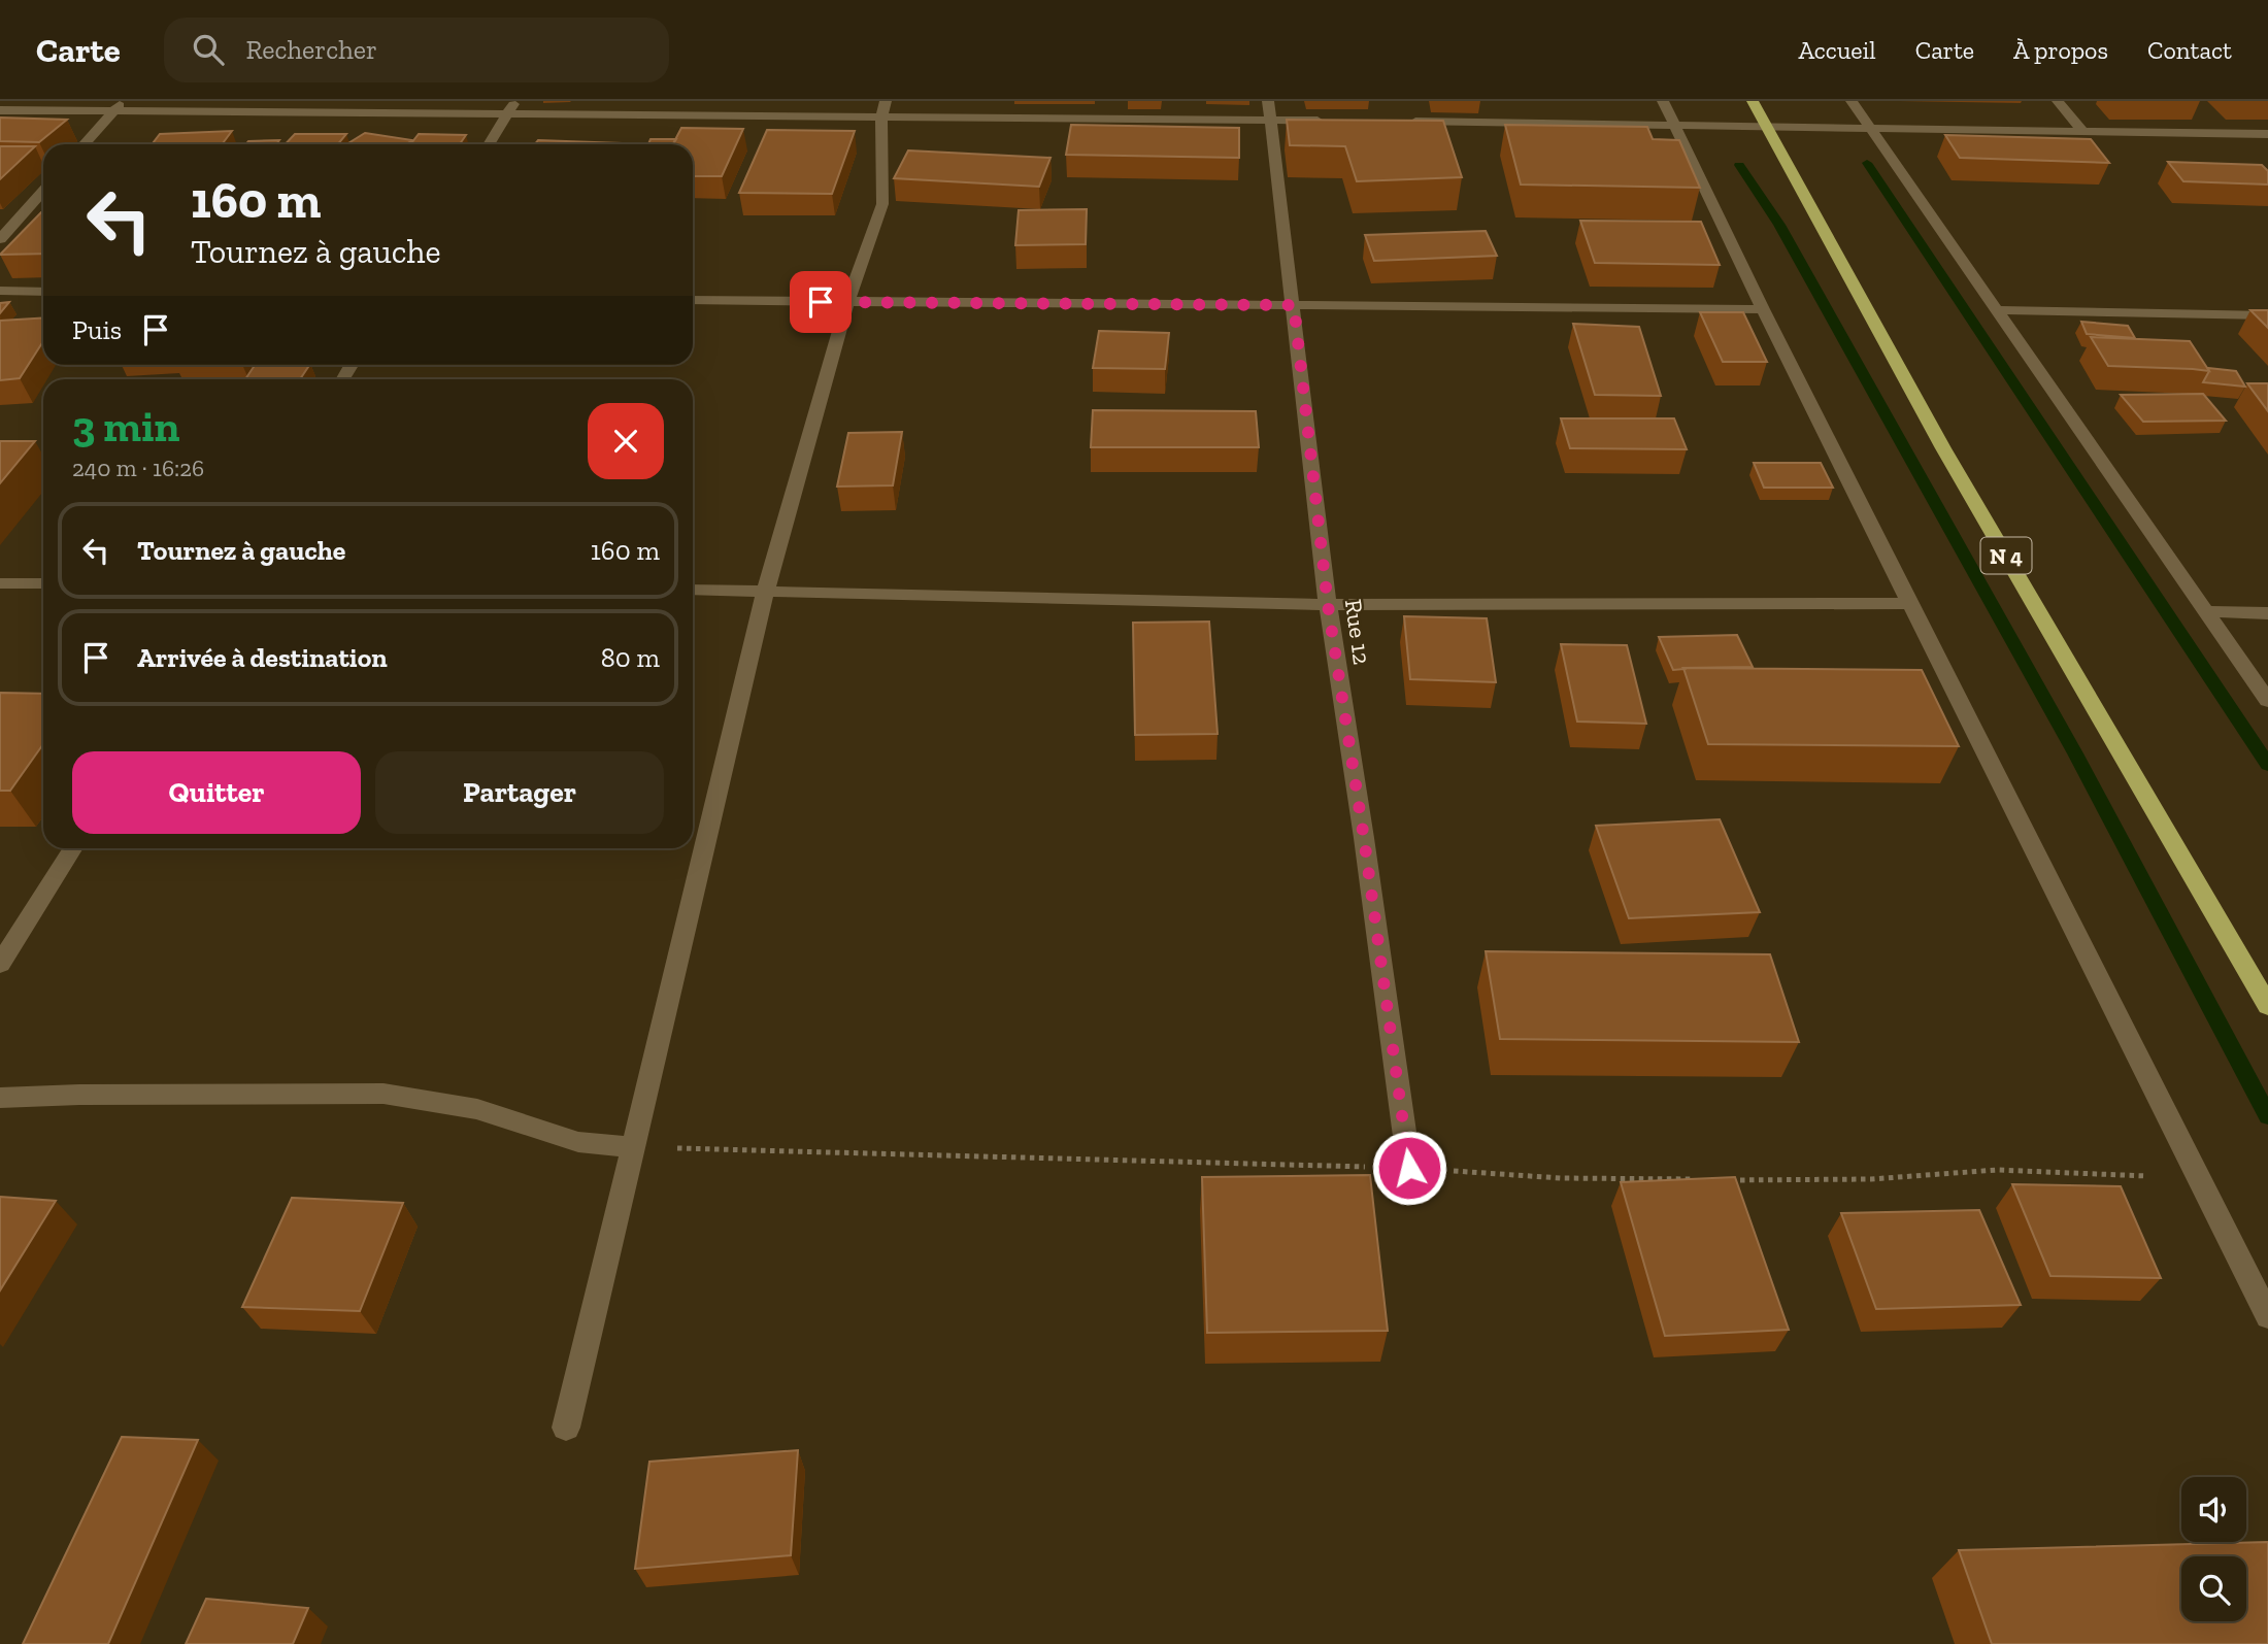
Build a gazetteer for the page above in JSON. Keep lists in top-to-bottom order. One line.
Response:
{"streets":{"highway":["N 4"],"street":["Rue 12"]},"page":{"header":"Carte","search":"Rechercher","nav":["Accueil","Carte","À propos","Contact"],"turn":["160 m","Tournez à gauche"],"then":"Puis","heading":["3 min","240 m · 16:26"],"list":[{"name":"Tournez à gauche","value":"160 m"},{"name":"Arrivée à destination","value":"80 m"}],"buttons":["Quitter","Partager"]}}
